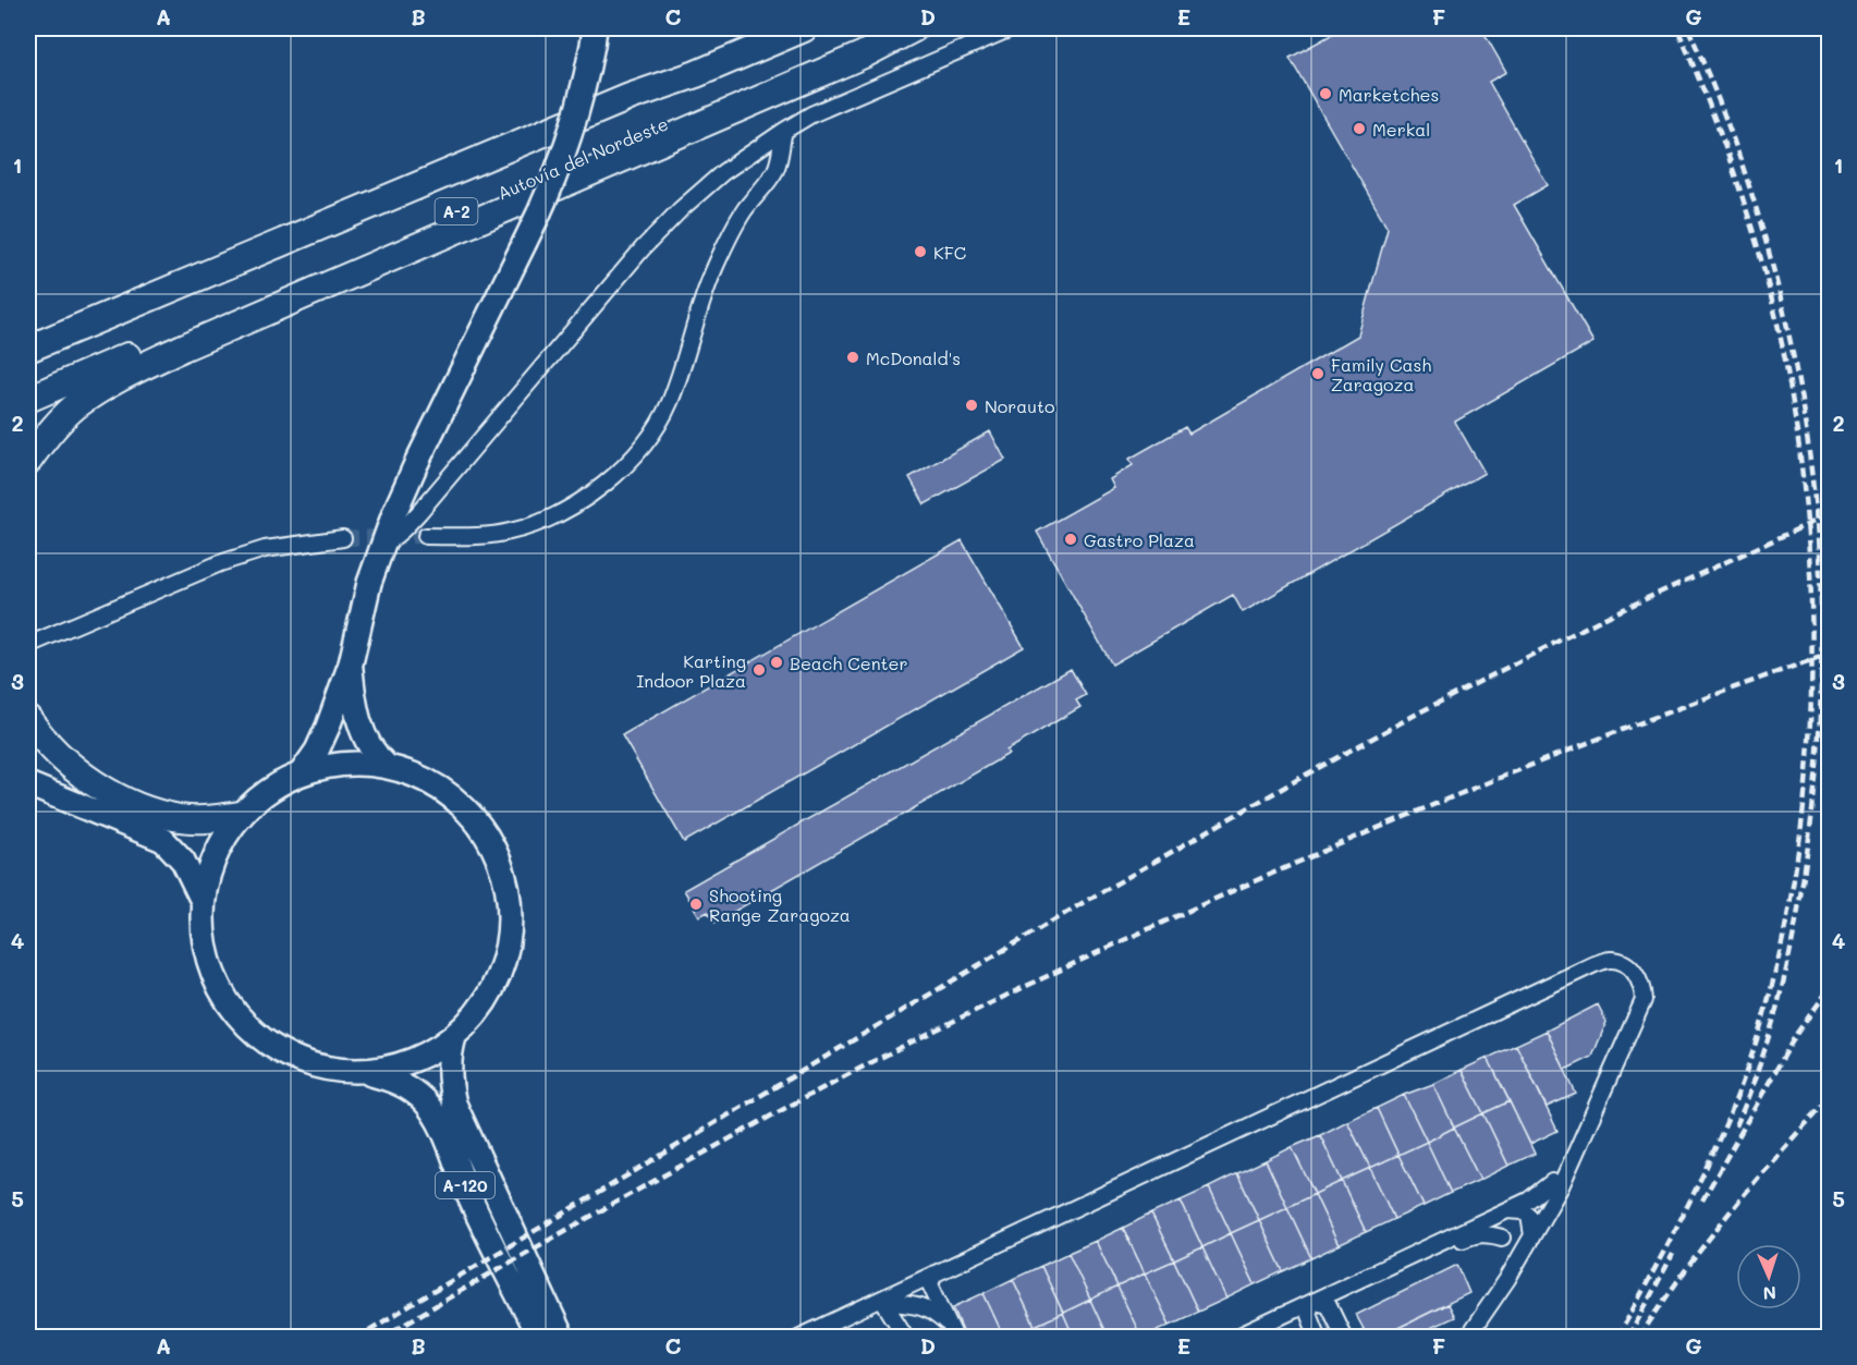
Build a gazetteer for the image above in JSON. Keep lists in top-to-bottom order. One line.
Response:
{"streets":{"highway":["Autovía del Nordeste","A-2"],"main road":["A-120"]},"places":["Marketches","Merkal","KFC","McDonald's","Family Cash Zaragoza","Norauto","Gastro Plaza","Beach Center","Karting Indoor Plaza","Shooting Range Zaragoza"],"north":"bottom","grid":{"columns":["A","B","C","D","E","F","G"],"rows":["1","2","3","4","5"]}}
